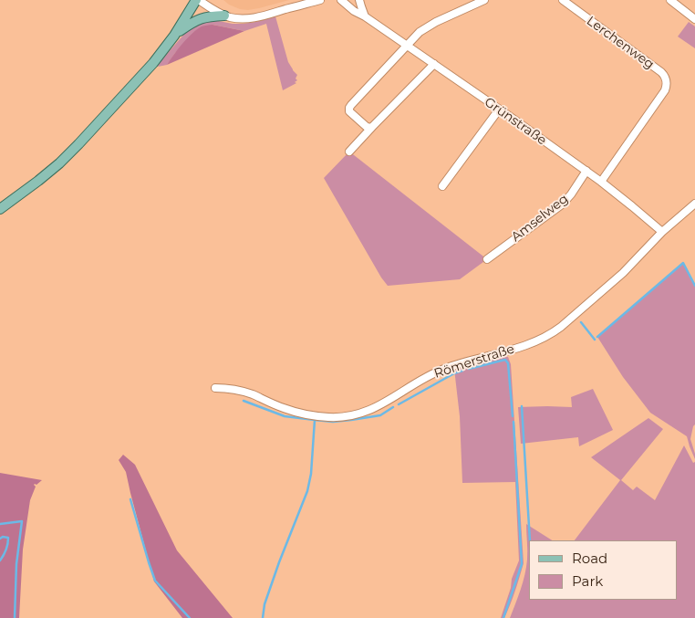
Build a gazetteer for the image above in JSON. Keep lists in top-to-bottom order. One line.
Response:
{"streets":{"street":["Lerchenweg","Grünstraße","Amselweg","Römerstraße"]},"crossings":[["Lerchenweg","Grünstraße"],["Grünstraße","Amselweg"],["Grünstraße","Römerstraße"]],"legend":["Road","Park"]}
